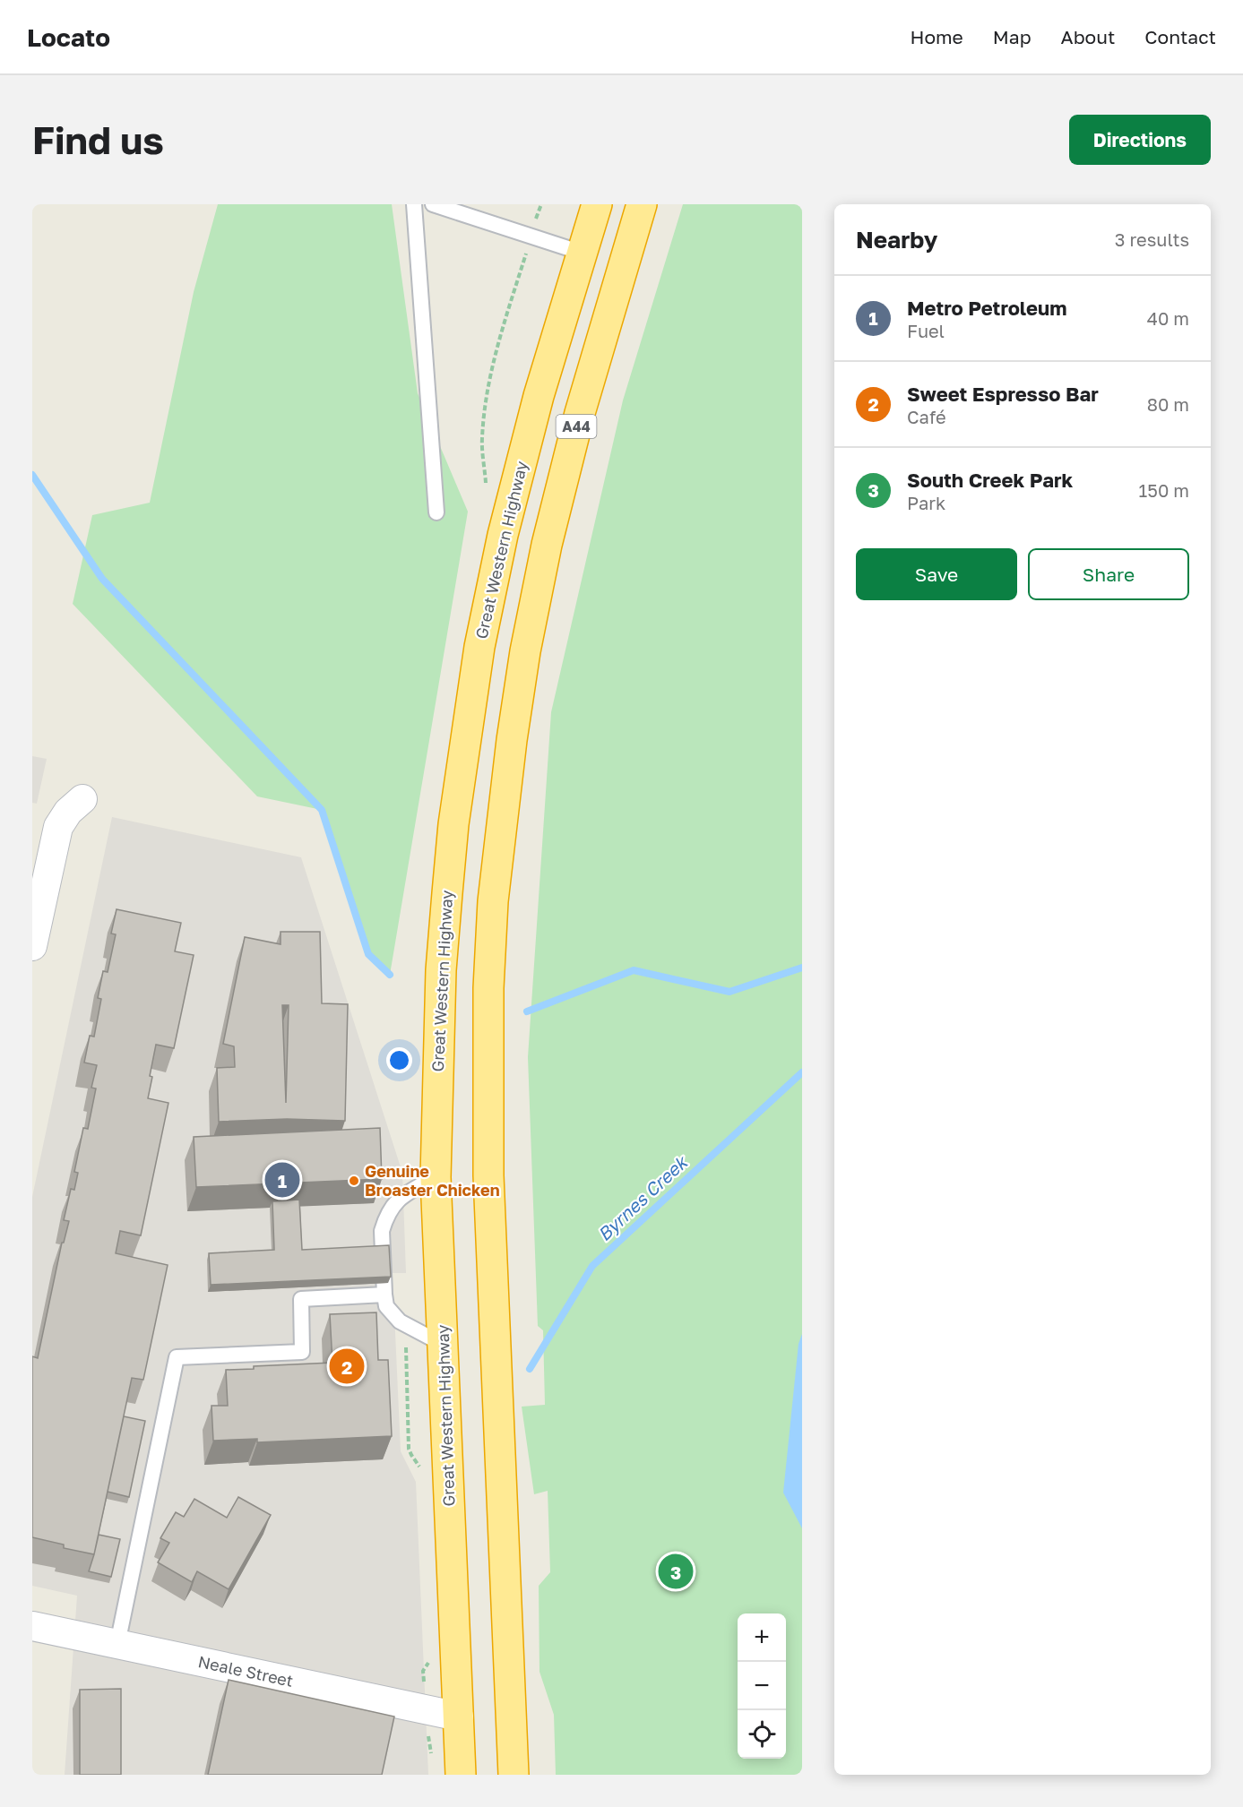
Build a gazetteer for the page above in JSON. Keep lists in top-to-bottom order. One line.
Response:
{"streets":{"highway":["A44","Great Western Highway"],"street":["Neale Street"]},"crossings":[["Great Western Highway","Neale Street"]],"water":["Byrnes Creek"],"places":["Genuine Broaster Chicken"],"page":{"header":"Locato","nav":["Home","Map","About","Contact"],"buttons":["Directions",["Save","Share"]],"title":"Find us","heading":["Nearby","3 results"],"list":[{"mark":"1","name":"Metro Petroleum","note":"Fuel","value":"40 m"},{"mark":"2","name":"Sweet Espresso Bar","note":"Café","value":"80 m"},{"mark":"3","name":"South Creek Park","note":"Park","value":"150 m"}],"pins":["1","2","3"],"map_buttons":["+","−"]}}
